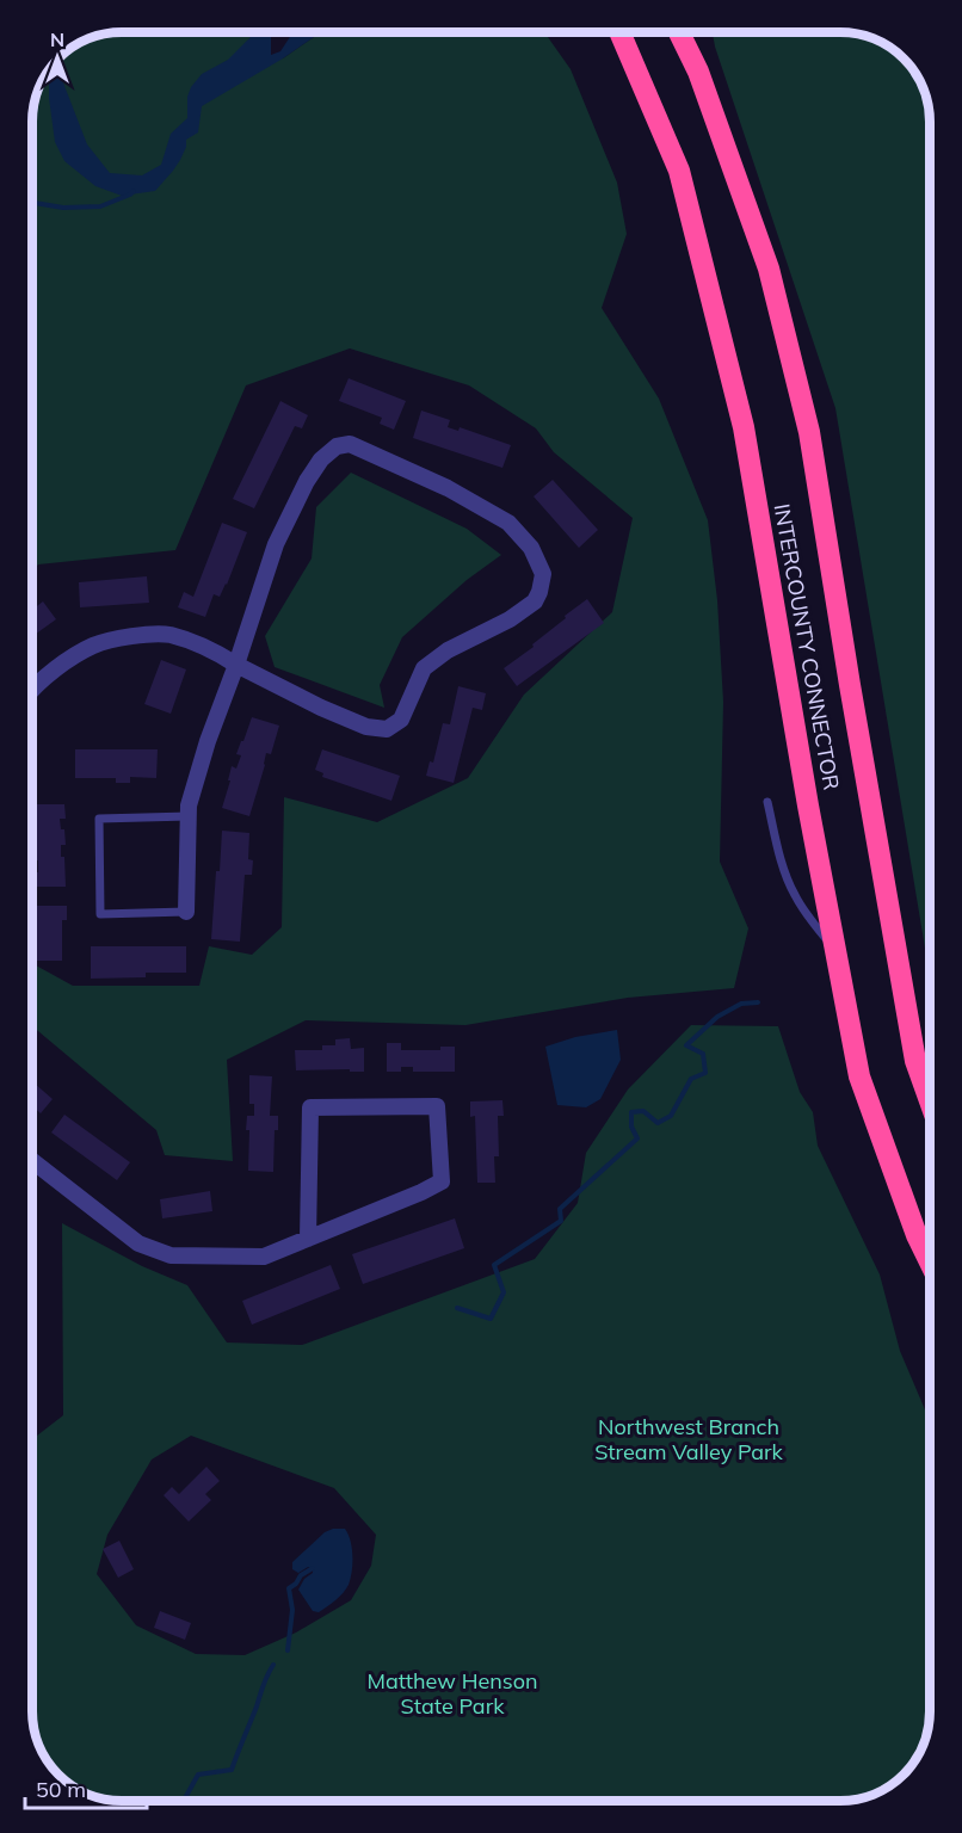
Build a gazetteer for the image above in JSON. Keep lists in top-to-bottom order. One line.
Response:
{"streets":{"highway":["INTERCOUNTY CONNECTOR"]},"parks":["Northwest Branch Stream Valley Park","Matthew Henson State Park"],"scale_bar":"50 m","north":"top"}
